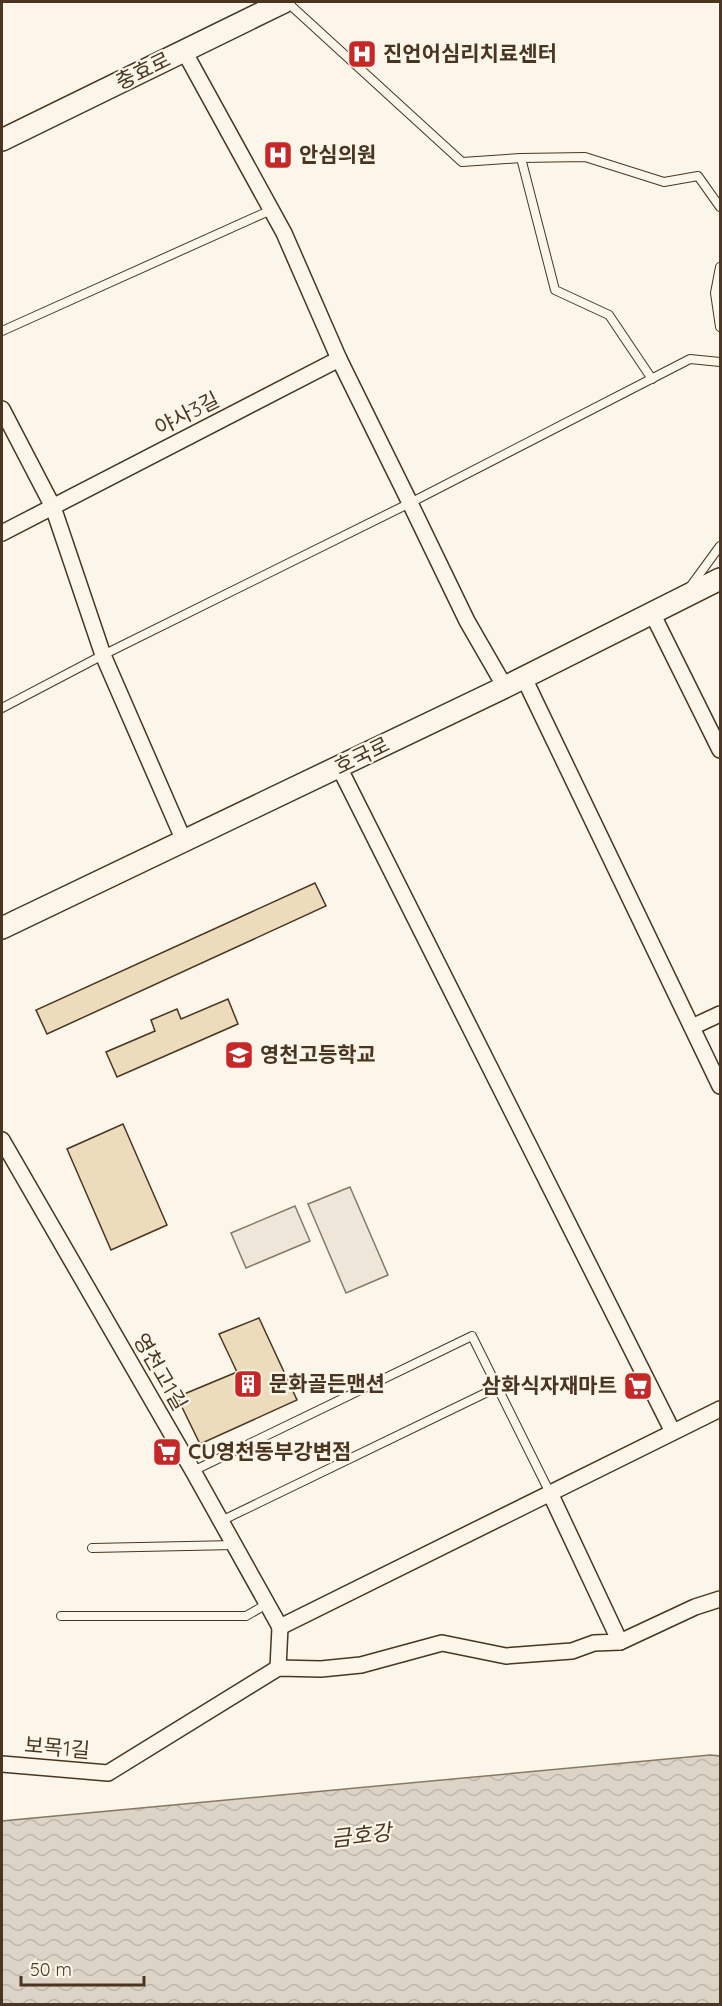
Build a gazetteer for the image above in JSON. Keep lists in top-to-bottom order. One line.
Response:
{"streets":{"main road":["충효로","호국로"],"street":["야사3길","영천고1길","보목1길"]},"water":["금호강"],"places":{"hospital":["진언어심리치료센터","안심의원"],"school or university":["영천고등학교"],"building":["문화골든맨션"],"supermarket":["삼화식자재마트","CU영천동부강변점"]},"scale_bar":"50 m"}
